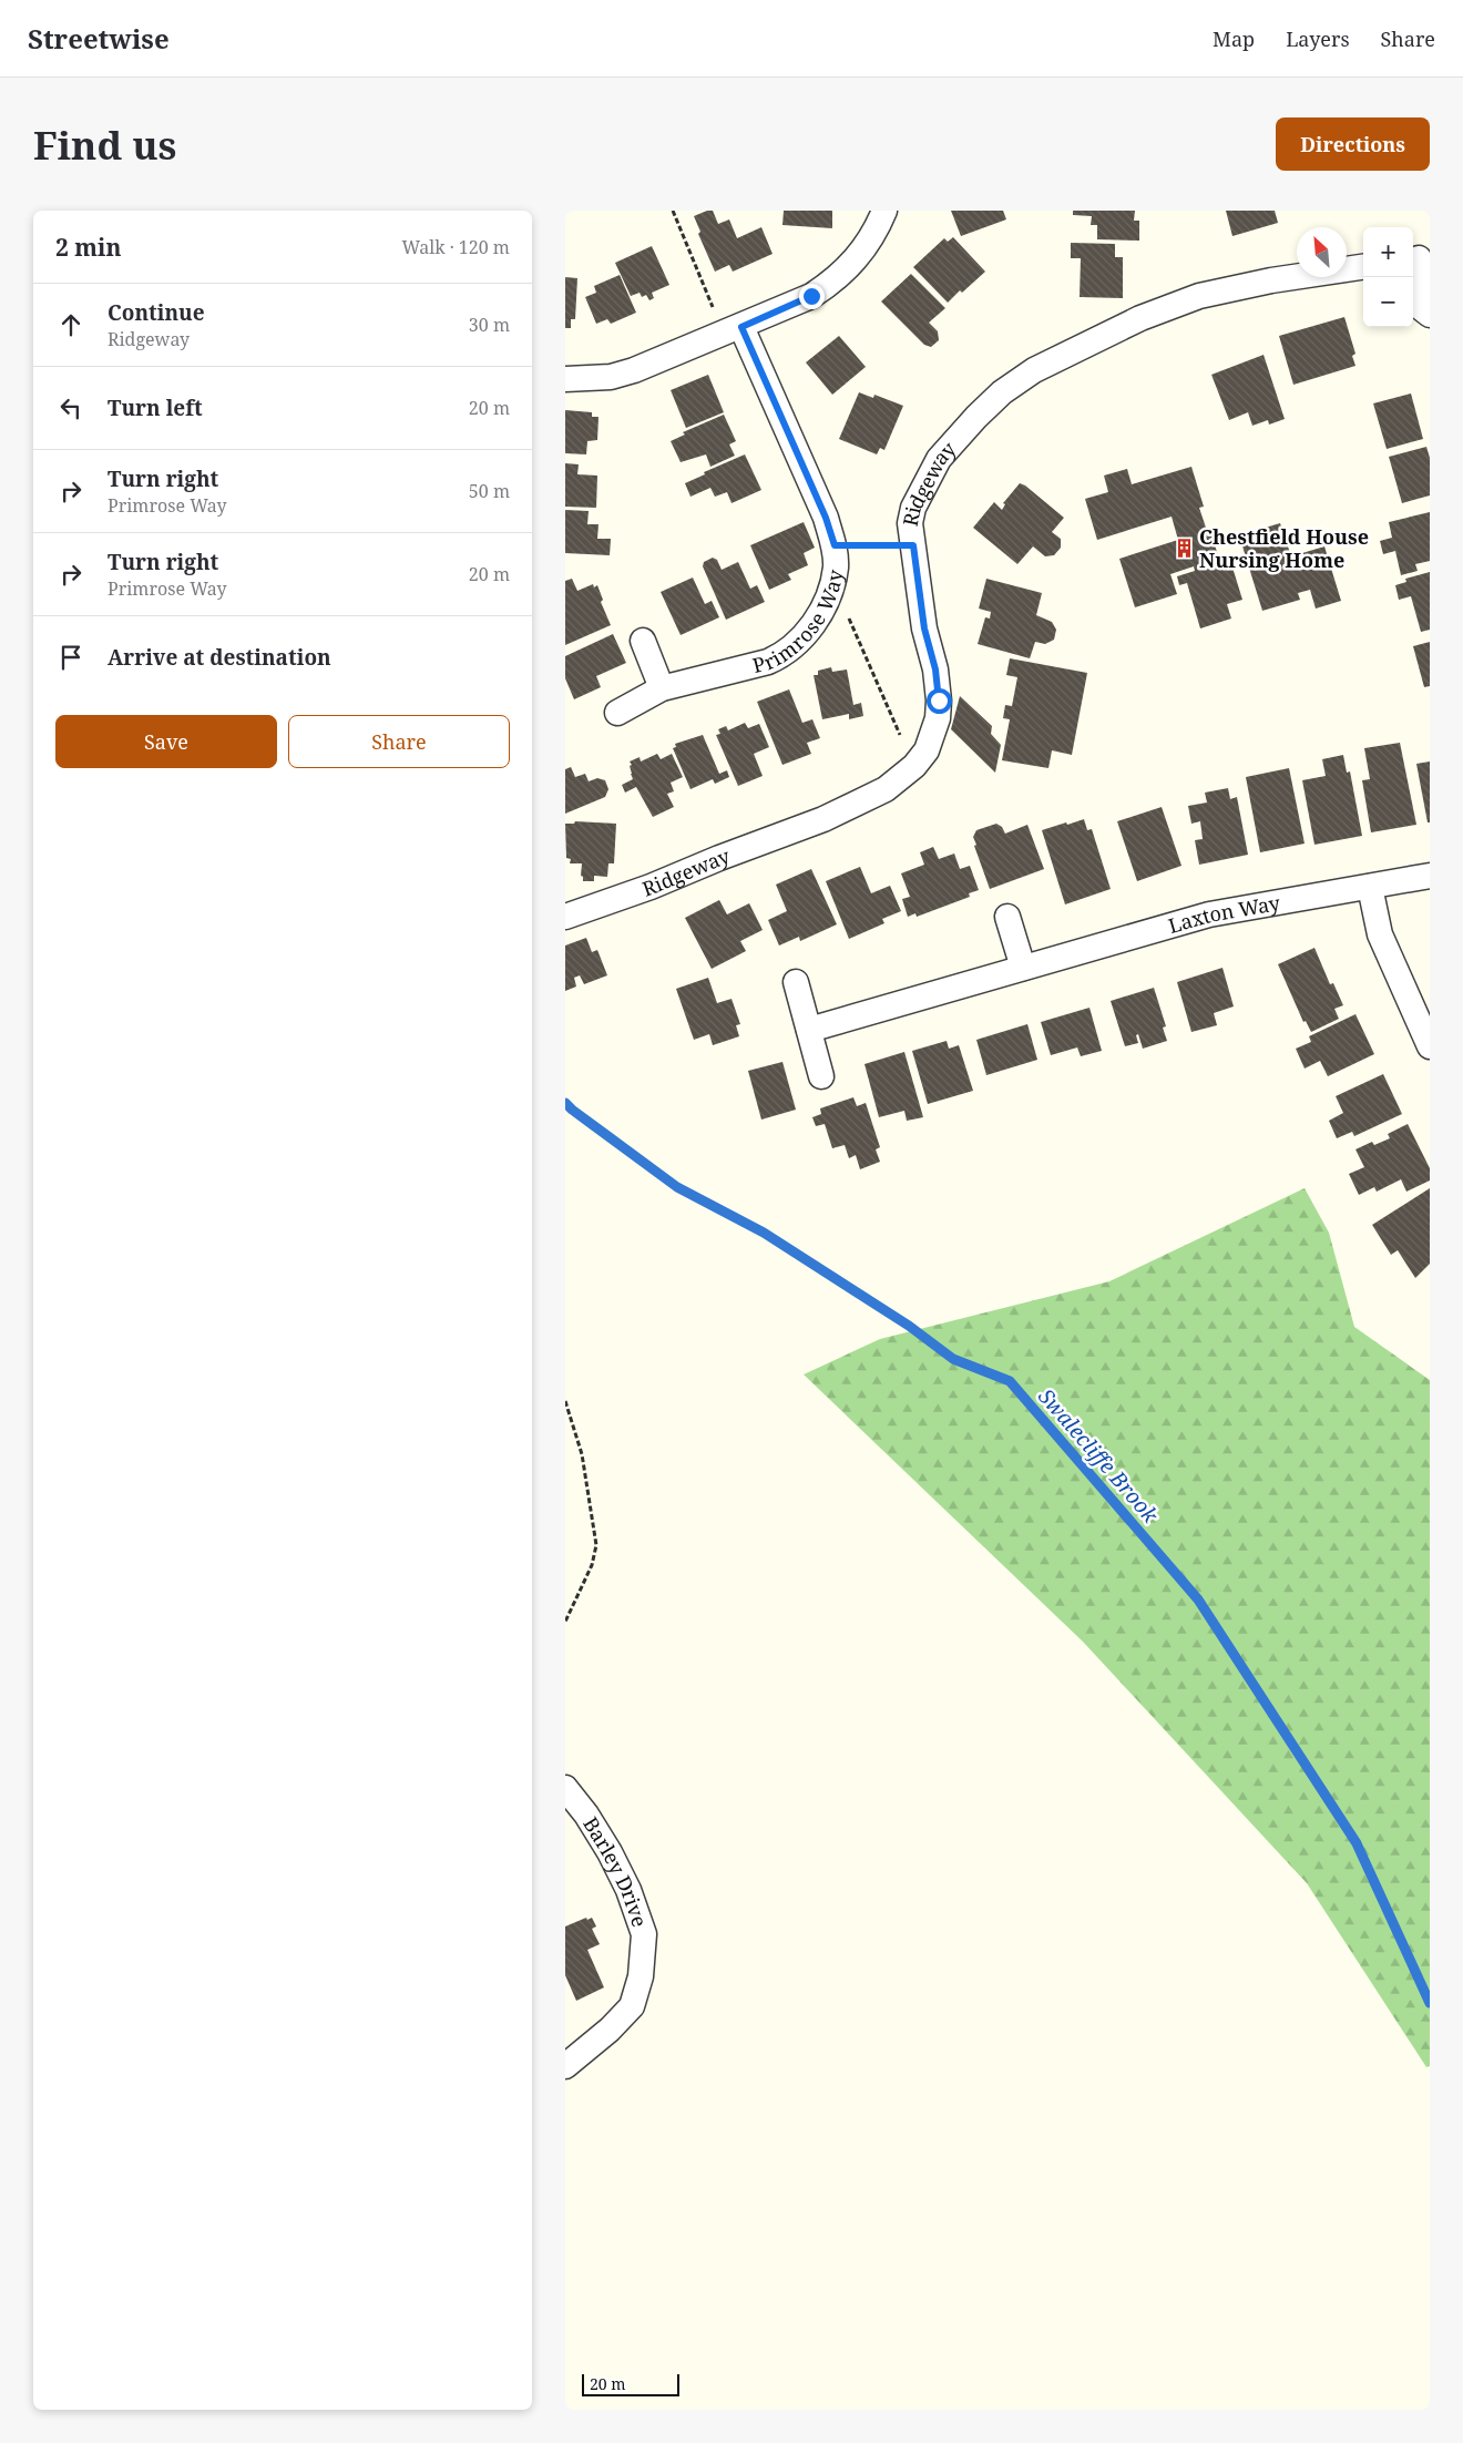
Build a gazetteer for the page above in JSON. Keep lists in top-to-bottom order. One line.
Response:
{"streets":{"street":["Ridgeway","Primrose Way","Laxton Way","Barley Drive"]},"water":["Swalecliffe Brook"],"places":{"building":["Chestfield House Nursing Home"]},"scale_bar":"20 m","north":"top left","page":{"header":"Streetwise","nav":["Map","Layers","Share"],"buttons":["Directions",["Save","Share"]],"title":"Find us","heading":["2 min","Walk · 120 m"],"map_buttons":["+","−"],"list":[["Continue","Ridgeway","30 m"],["Turn left","20 m"],["Turn right","Primrose Way","50 m"],["Turn right","Primrose Way","20 m"],"Arrive at destination"],"scale":"20 m"}}
